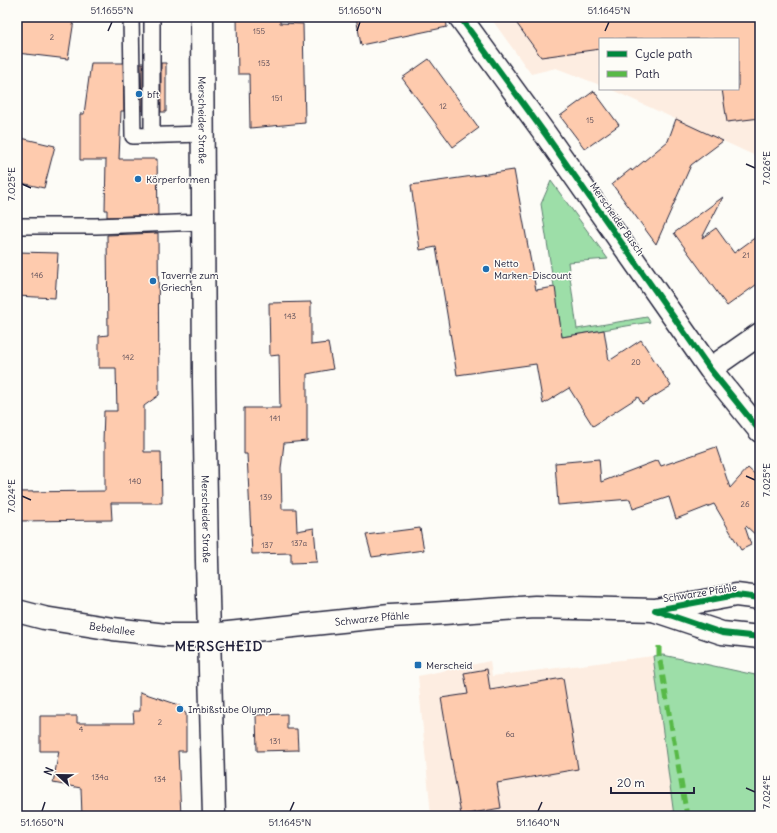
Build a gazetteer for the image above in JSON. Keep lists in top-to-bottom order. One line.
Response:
{"streets":{"main road":["Merscheider Straße","Merscheider Busch","Schwarze Pfähle","Bebelallee"]},"crossings":[["Merscheider Straße","Schwarze Pfähle"],["Merscheider Straße","Bebelallee"],["Schwarze Pfähle","Bebelallee"]],"districts":["MERSCHEID"],"places":{"other":["bft","Körperformen","Netto Marken-Discount","Taverne zum Griechen","Imbißstube Olymp"],"transit":["Merscheid"]},"house_numbers":["155","2","153","151","12","15","21","146","143","142","20","141","140","139","26","137a","137","2","4","6a","131","134a","134"],"legend":["Cycle path","Path"],"scale_bar":"20 m","north":"left","coordinates":["51.1655°N","51.1650°N","51.1645°N","7.026°E","7.025°E","7.024°E","51.1640°N"]}
